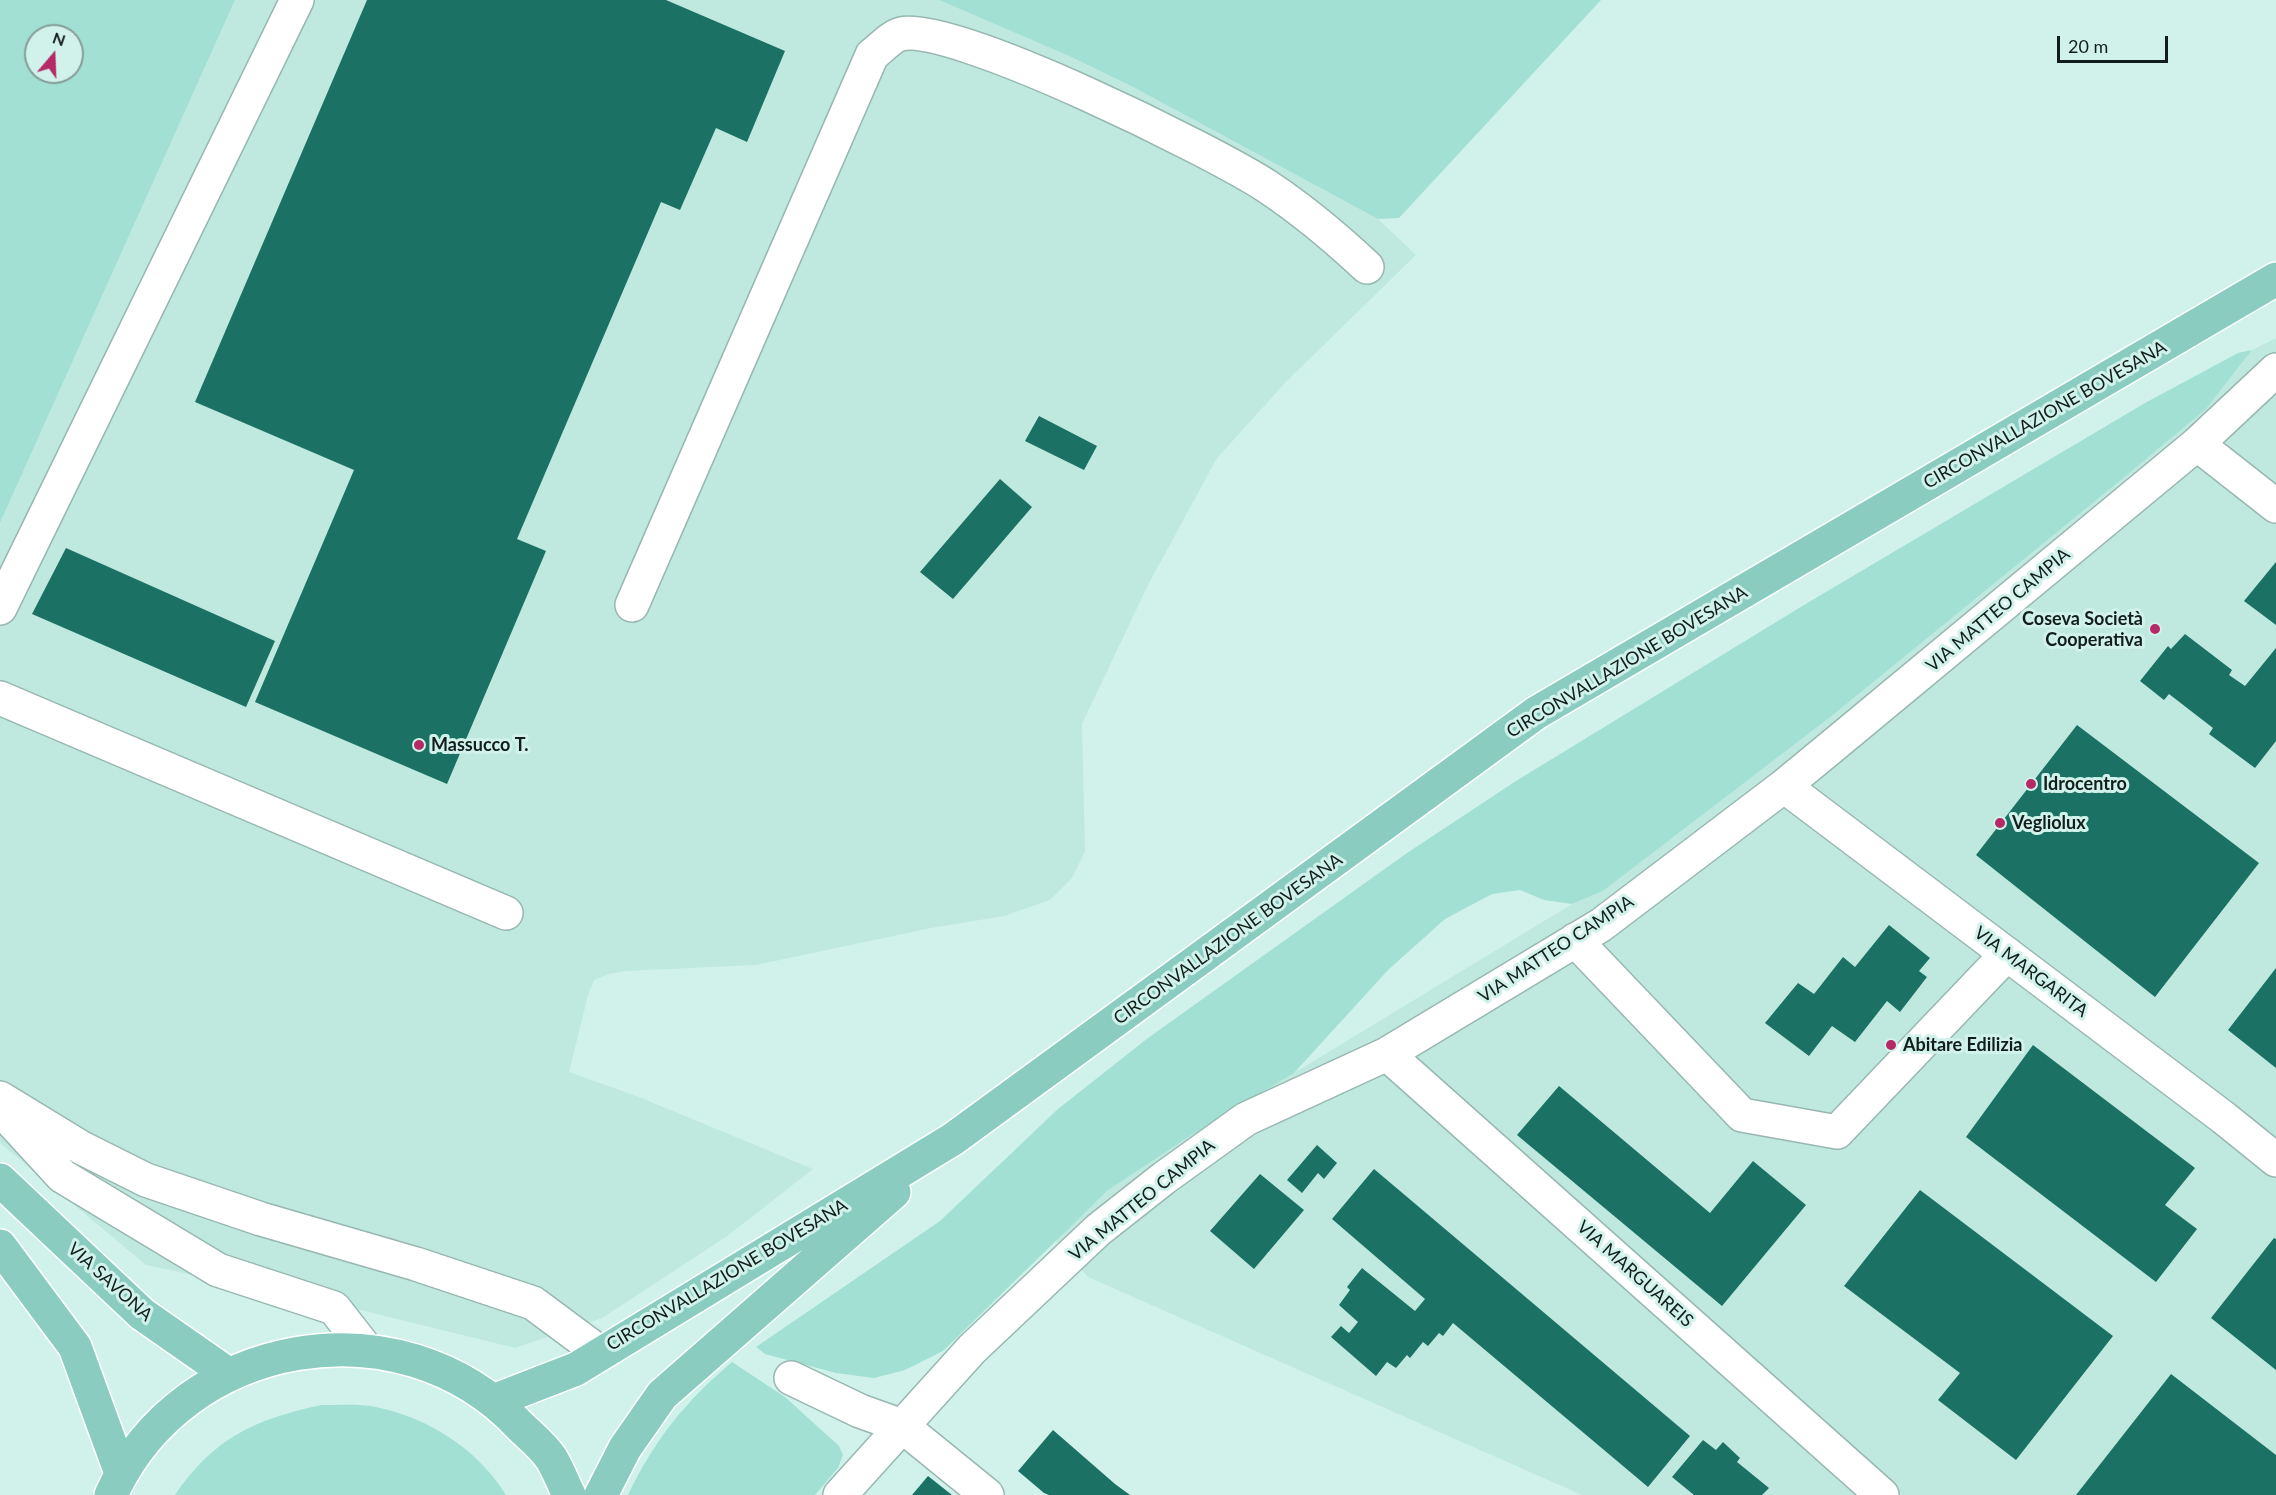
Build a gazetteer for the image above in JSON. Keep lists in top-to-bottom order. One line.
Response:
{"streets":{"main road":["CIRCONVALLAZIONE BOVESANA","VIA SAVONA"],"street":["VIA MATTEO CAMPIA","VIA MARGARITA","VIA MARGUAREIS"]},"crossings":[["VIA MATTEO CAMPIA","VIA MARGARITA"],["VIA MATTEO CAMPIA","VIA MARGUAREIS"]],"places":["Coseva Società Cooperativa","Massucco T.","Idrocentro","Vegliolux","Abitare Edilizia"],"scale_bar":"20 m","north":"top"}
